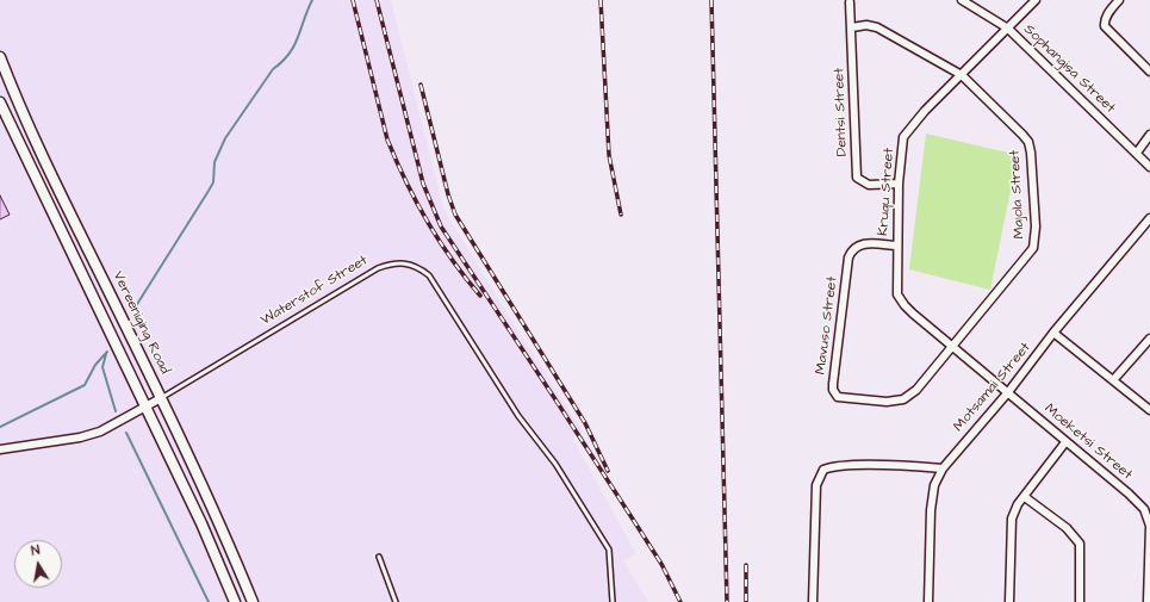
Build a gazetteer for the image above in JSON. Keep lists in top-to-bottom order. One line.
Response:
{"streets":{"main road":["Vereeniging Road"],"street":["Sophangisa Street","Dentsi Street","Kruqu Street","Majola Street","Waterstof Street","Mavuso Street","Motsamai Street","Moeketsi Street"]},"crossings":[["Sophangisa Street","Kruqu Street"],["Dentsi Street","Kruqu Street"],["Dentsi Street","Majola Street"],["Kruqu Street","Majola Street"],["Kruqu Street","Mavuso Street"],["Kruqu Street","Motsamai Street"],["Kruqu Street","Moeketsi Street"],["Majola Street","Mavuso Street"],["Waterstof Street","Vereeniging Road"],["Motsamai Street","Moeketsi Street"]],"north":"top"}
